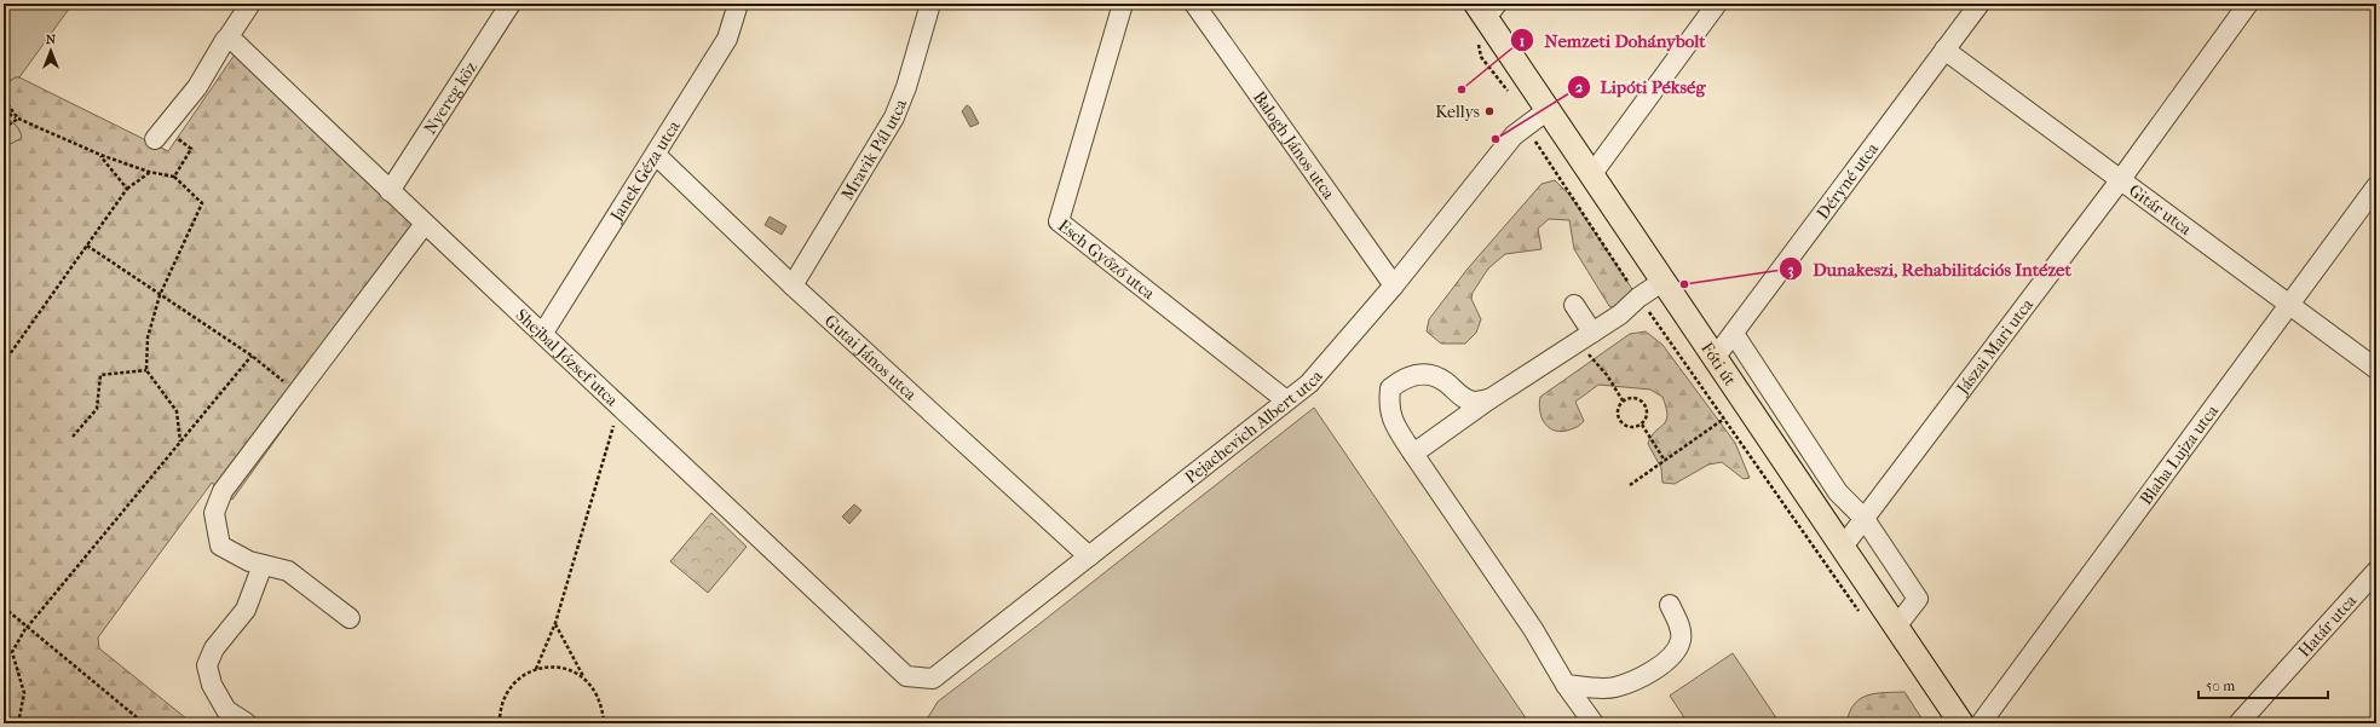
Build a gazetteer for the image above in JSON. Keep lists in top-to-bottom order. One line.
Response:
{"streets":{"main road":["Fóti út"],"street":["Nyereg köz","Balogh János utca","Mravik Pál utca","Janek Géza utca","Déryné utca","Gitár utca","Esch Győző utca","Jászai Mari utca","Shejbal József utca","Gutai János utca","Pejachevich Albert utca","Blaha Lujza utca","Határ utca"]},"crossings":[["Nyereg köz","Shejbal József utca"],["Balogh János utca","Pejachevich Albert utca"],["Mravik Pál utca","Gutai János utca"],["Janek Géza utca","Shejbal József utca"],["Janek Géza utca","Gutai János utca"],["Déryné utca","Gitár utca"],["Déryné utca","Fóti út"],["Gitár utca","Jászai Mari utca"],["Gitár utca","Blaha Lujza utca"],["Esch Győző utca","Pejachevich Albert utca"],["Jászai Mari utca","Fóti út"],["Shejbal József utca","Pejachevich Albert utca"],["Gutai János utca","Pejachevich Albert utca"],["Fóti út","Pejachevich Albert utca"]],"places":["Nemzeti Dohánybolt","Kellys","Lipóti Pékség","Dunakeszi, Rehabilitációs Intézet"],"scale_bar":"50 m","north":"top"}
